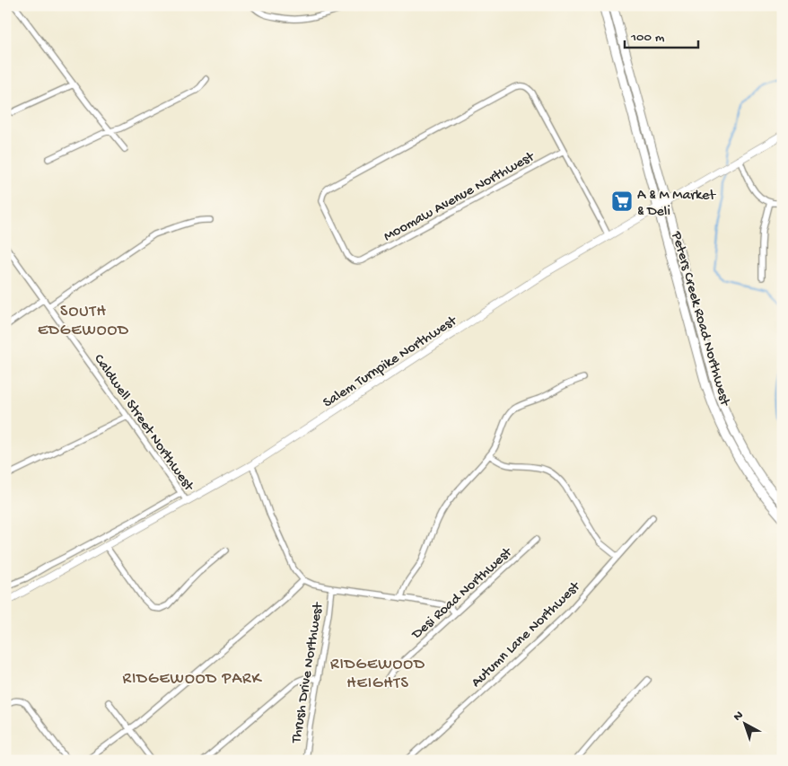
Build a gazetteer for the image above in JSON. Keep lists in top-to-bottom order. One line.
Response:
{"streets":{"main road":["Peters Creek Road Northwest"],"street":["Moomaw Avenue Northwest","Salem Turnpike Northwest","Caldwell Street Northwest","Desi Road Northwest","Autumn Lane Northwest","Thrush Drive Northwest"]},"crossings":[["Peters Creek Road Northwest","Salem Turnpike Northwest"],["Salem Turnpike Northwest","Caldwell Street Northwest"]],"districts":["SOUTH EDGEWOOD","RIDGEWOOD HEIGHTS","RIDGEWOOD PARK"],"places":{"supermarket":["A & M Market & Deli"]},"scale_bar":"100 m","north":"top left"}
